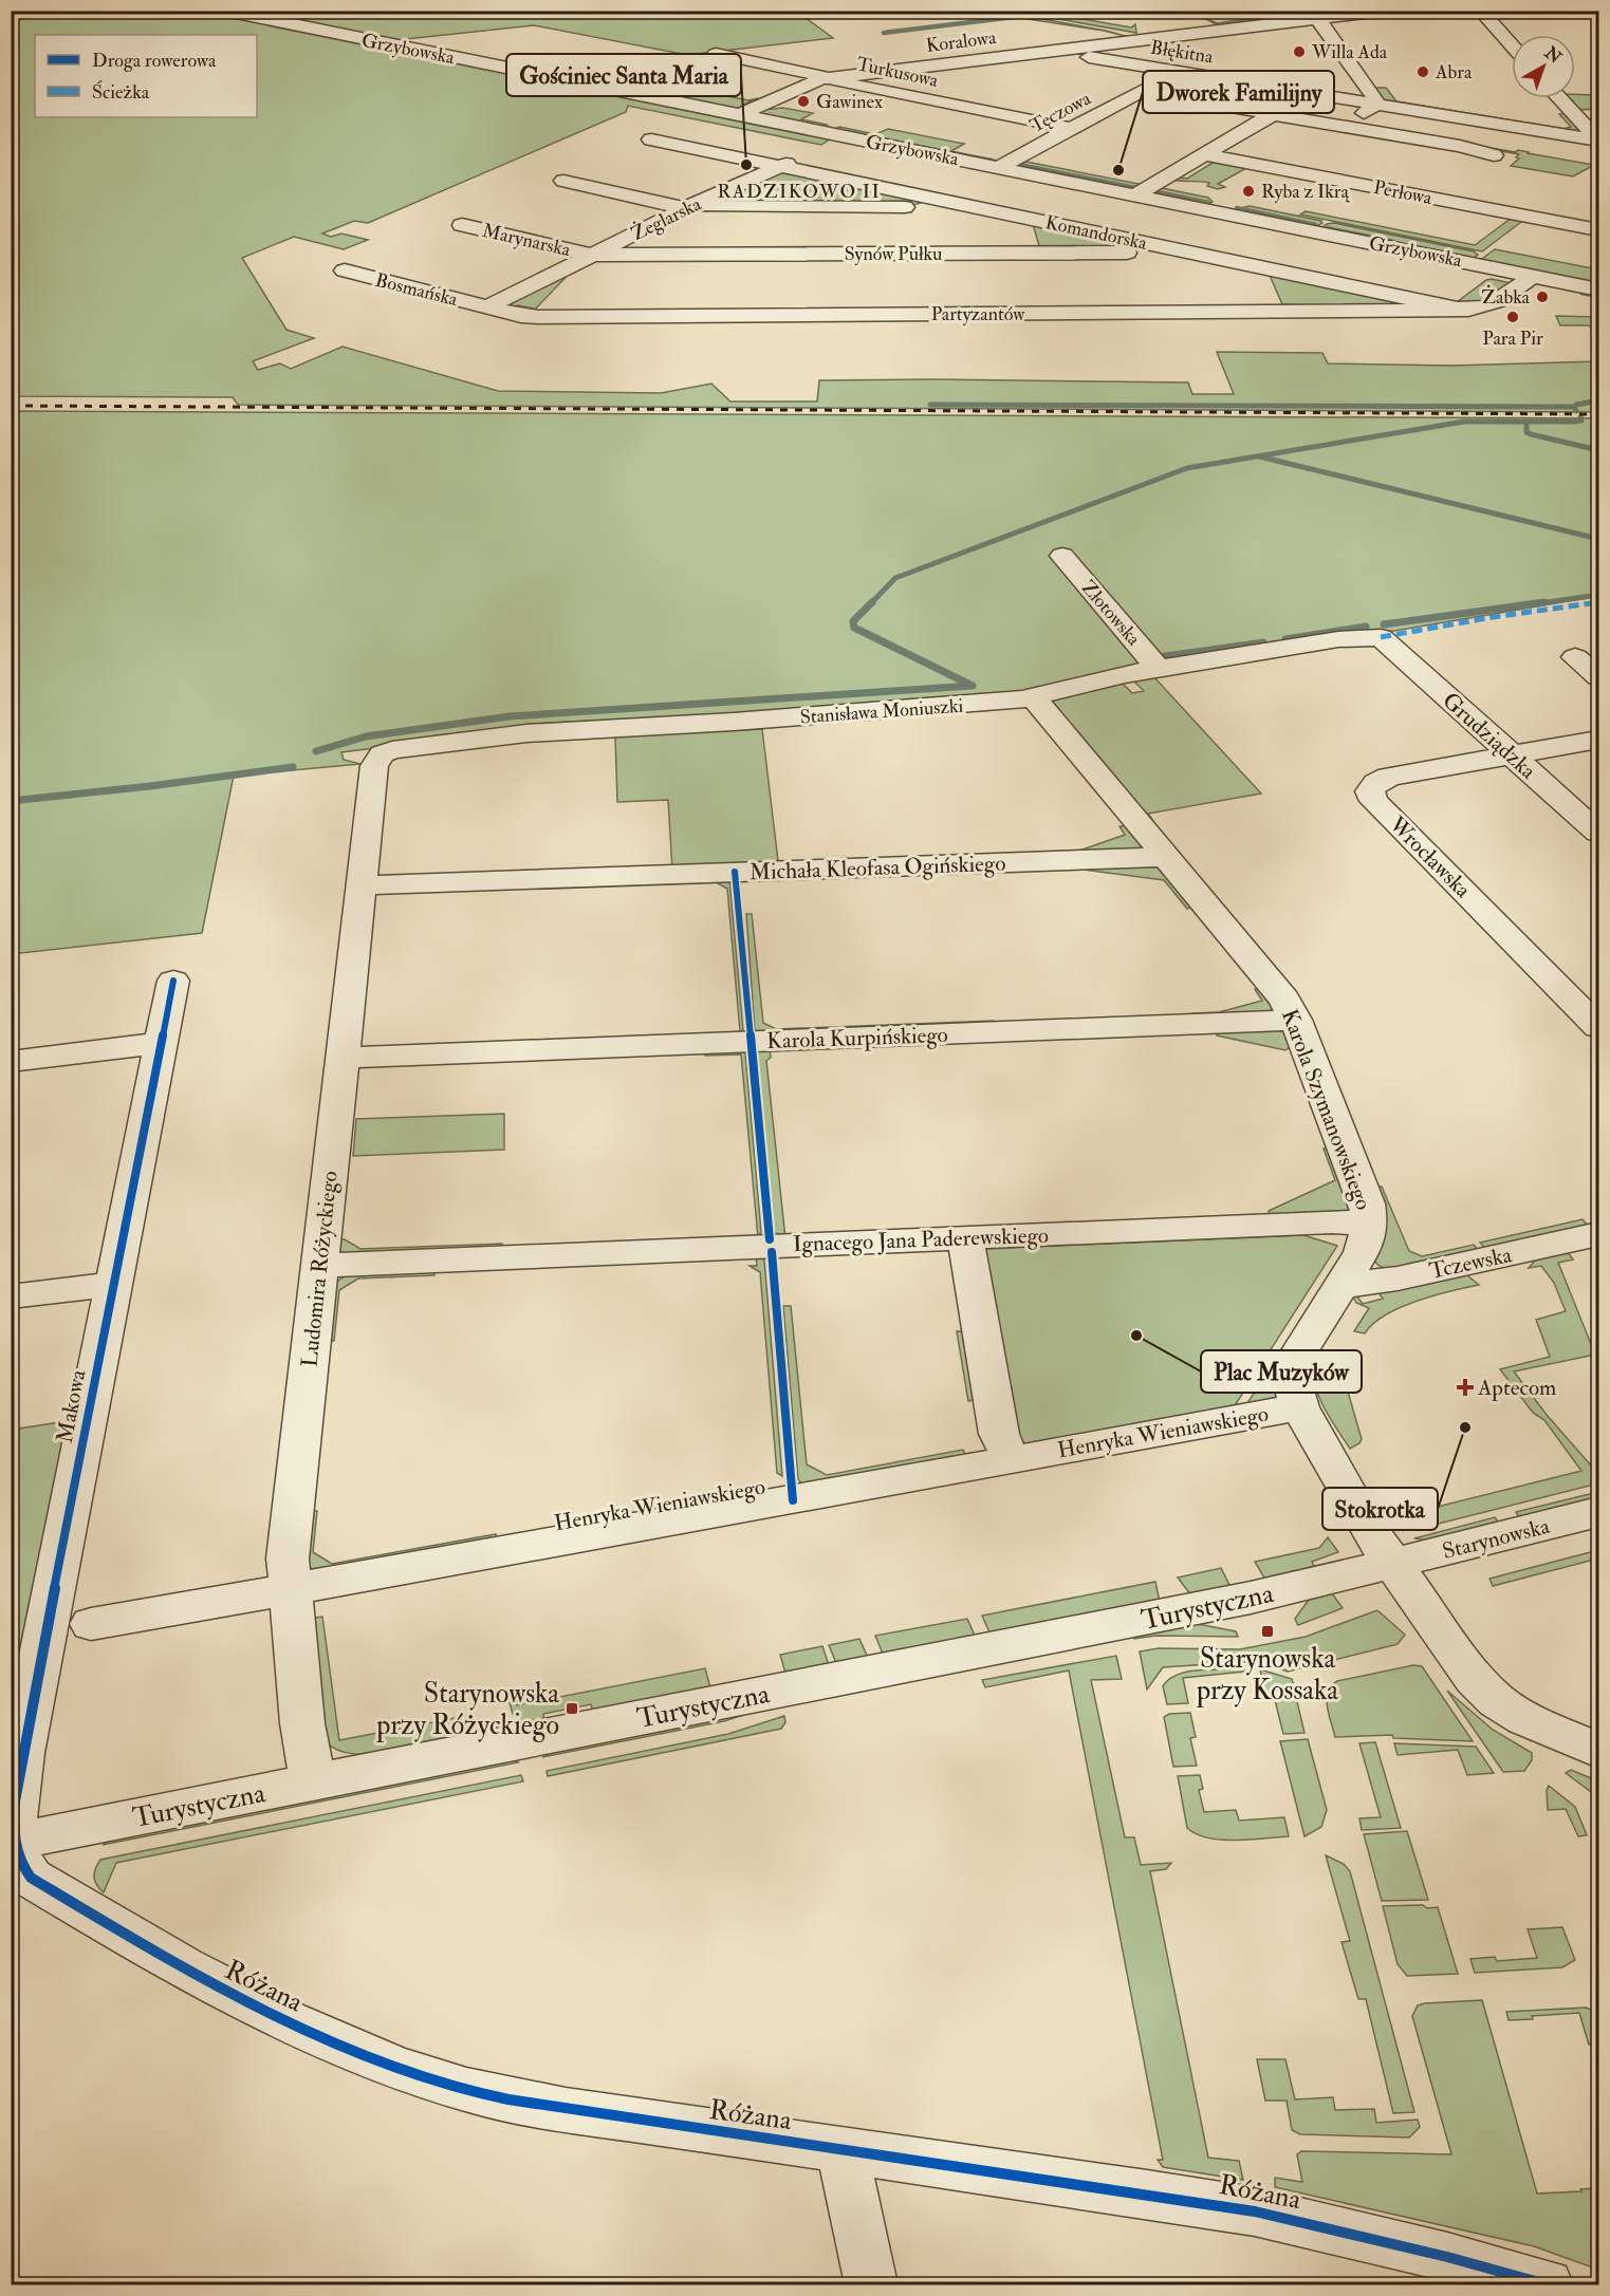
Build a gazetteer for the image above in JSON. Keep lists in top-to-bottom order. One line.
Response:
{"streets":{"street":["Koralowa","Grzybowska","Błękitna","Turkusowa","Tęczowa","Perłowa","Żeglarska","Komandorska","Marynarska","Synów Pułku","Bosmańska","Partyzantów","Złotowska","Stanisława Moniuszki","Grudziądzka","Wrocławska","Michała Kleofasa Ogińskiego","Karola Kurpińskiego","Karola Szymanowskiego","Ignacego Jana Paderewskiego","Tczewska","Ludomira Różyckiego","Makowa","Henryka Wieniawskiego","Starynowska","Turystyczna","Różana"]},"crossings":[["Koralowa","Grzybowska"],["Koralowa","Błękitna"],["Koralowa","Turkusowa"],["Grzybowska","Tęczowa"],["Grzybowska","Żeglarska"],["Grzybowska","Komandorska"],["Błękitna","Tęczowa"],["Turkusowa","Tęczowa"],["Żeglarska","Komandorska"],["Żeglarska","Marynarska"],["Żeglarska","Synów Pułku"],["Żeglarska","Bosmańska"],["Żeglarska","Partyzantów"],["Komandorska","Synów Pułku"],["Komandorska","Partyzantów"],["Marynarska","Synów Pułku"],["Bosmańska","Partyzantów"],["Złotowska","Stanisława Moniuszki"],["Stanisława Moniuszki","Grudziądzka"],["Stanisława Moniuszki","Karola Szymanowskiego"],["Stanisława Moniuszki","Ludomira Różyckiego"],["Grudziądzka","Wrocławska"],["Michała Kleofasa Ogińskiego","Karola Szymanowskiego"],["Michała Kleofasa Ogińskiego","Ludomira Różyckiego"],["Karola Kurpińskiego","Karola Szymanowskiego"],["Karola Kurpińskiego","Ludomira Różyckiego"],["Karola Szymanowskiego","Ignacego Jana Paderewskiego"],["Karola Szymanowskiego","Tczewska"],["Karola Szymanowskiego","Henryka Wieniawskiego"],["Karola Szymanowskiego","Starynowska"],["Karola Szymanowskiego","Turystyczna"],["Ignacego Jana Paderewskiego","Ludomira Różyckiego"],["Ludomira Różyckiego","Henryka Wieniawskiego"],["Ludomira Różyckiego","Turystyczna"],["Makowa","Turystyczna"],["Makowa","Różana"],["Starynowska","Turystyczna"],["Turystyczna","Różana"]],"districts":["RADZIKOWO II"],"places":{"other":["Willa Ada","Abra","Gawinex","Gościniec Santa Maria","Dworek Familijny","Ryba z Ikrą","Żabka","Para Pir","Plac Muzyków","Stokrotka"],"health":["Aptecom"],"transit":["Starynowska przy Kossaka","Starynowska przy Różyckiego"]},"legend":["Droga rowerowa","Ścieżka"],"north":"top right"}
